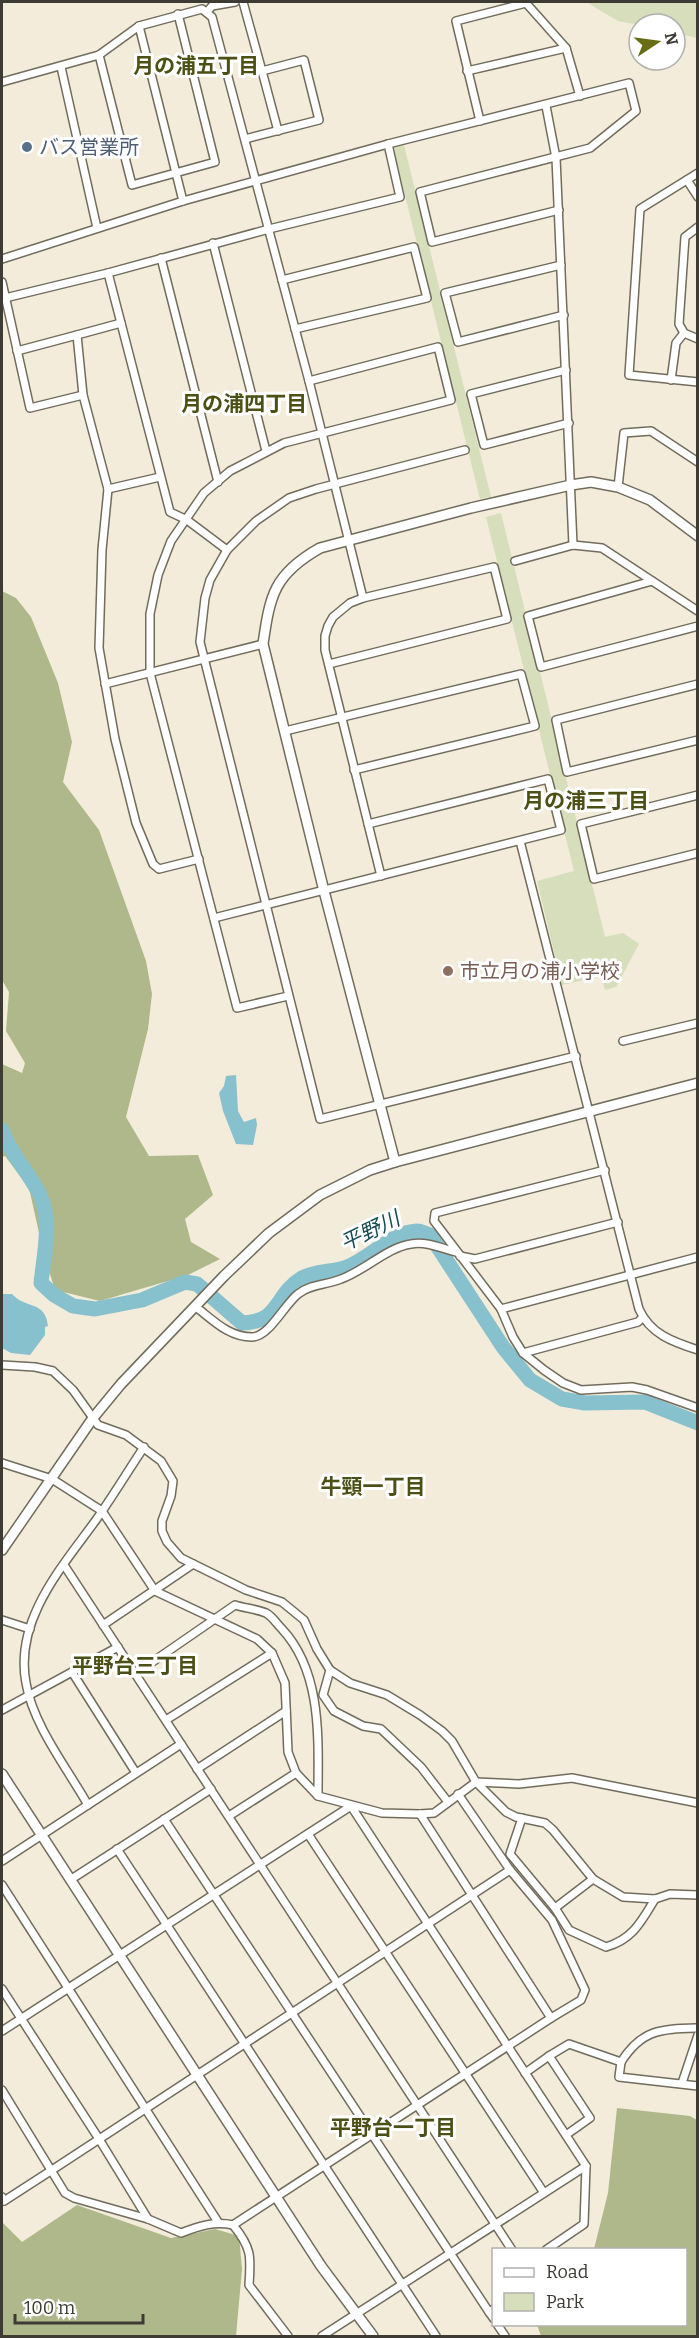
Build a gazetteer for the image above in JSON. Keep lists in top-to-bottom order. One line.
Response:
{"districts":["月の浦五丁目","月の浦四丁目","月の浦三丁目","牛頸一丁目","平野台三丁目","平野台一丁目"],"water":["平野川"],"places":["バス営業所","市立月の浦小学校"],"legend":["Road","Park"],"scale_bar":"100 m","north":"right"}
